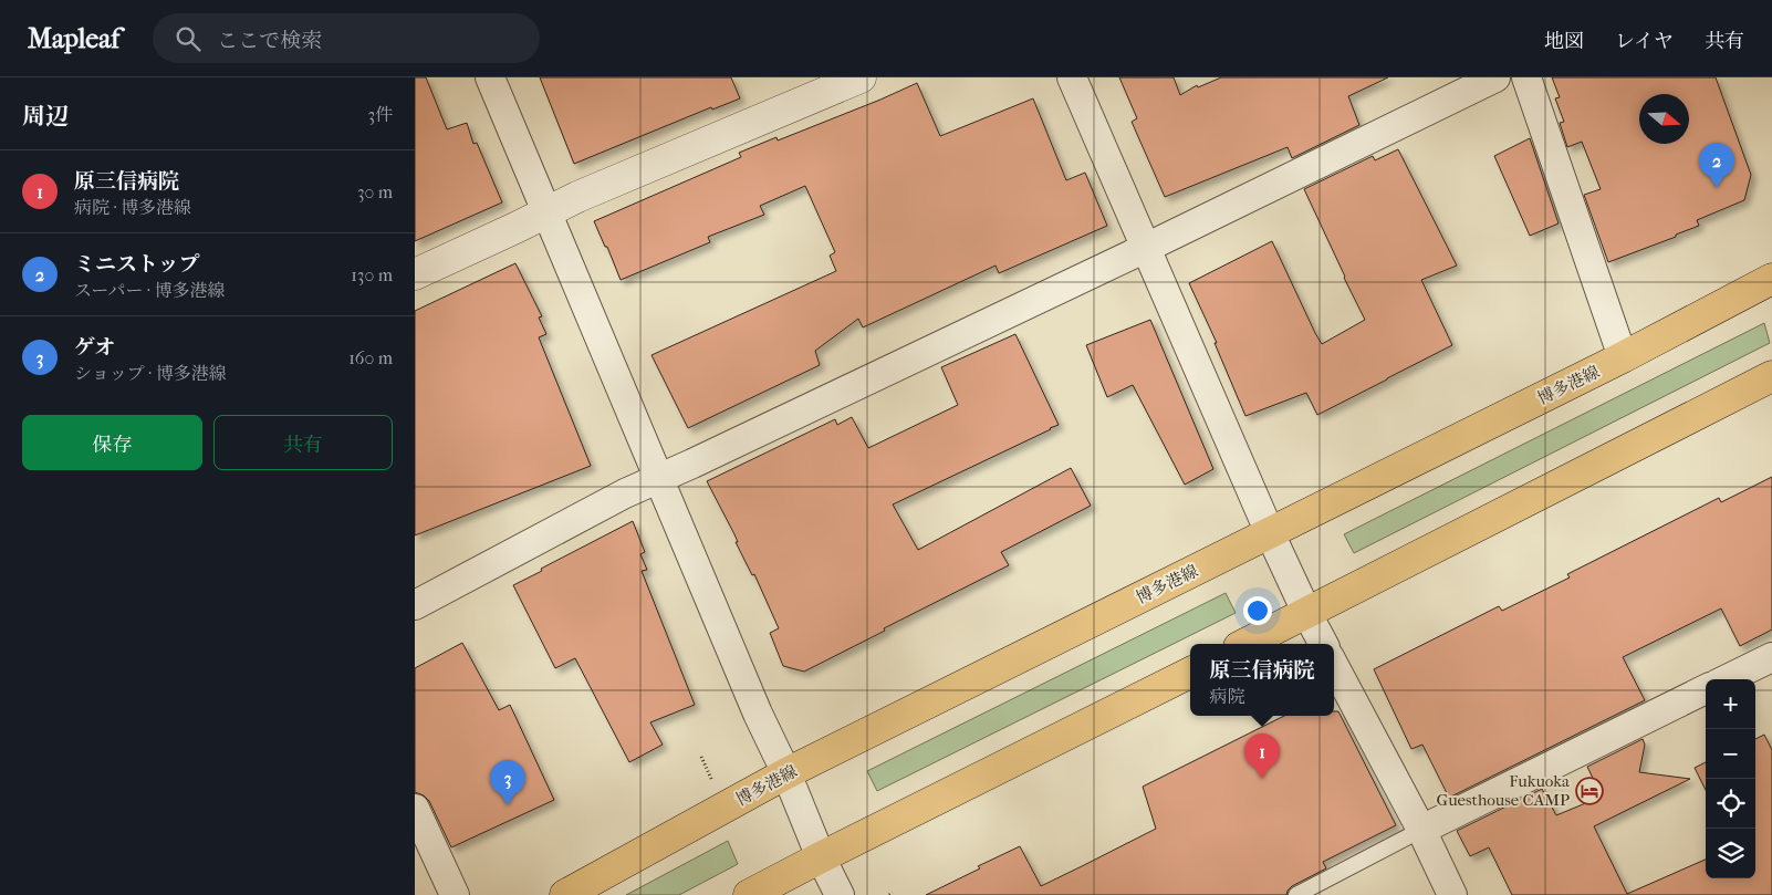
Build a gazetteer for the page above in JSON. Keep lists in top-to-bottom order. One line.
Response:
{"streets":{"main road":["博多港線"]},"places":{"hotel":["Fukuoka Guesthouse CAMP"]},"north":"right","page":{"header":"Mapleaf","search":"ここで検索","nav":["地図","レイヤ","共有"],"heading":["周辺","3件"],"pins":["2","1","3"],"list":[{"mark":"1","name":"原三信病院","note":"病院 · 博多港線","value":"30 m"},{"mark":"2","name":"ミニストップ","note":"スーパー · 博多港線","value":"130 m"},{"mark":"3","name":"ゲオ","note":"ショップ · 博多港線","value":"160 m"}],"buttons":["保存","共有"],"popup":["原三信病院","病院"],"map_buttons":["+","−"]}}
